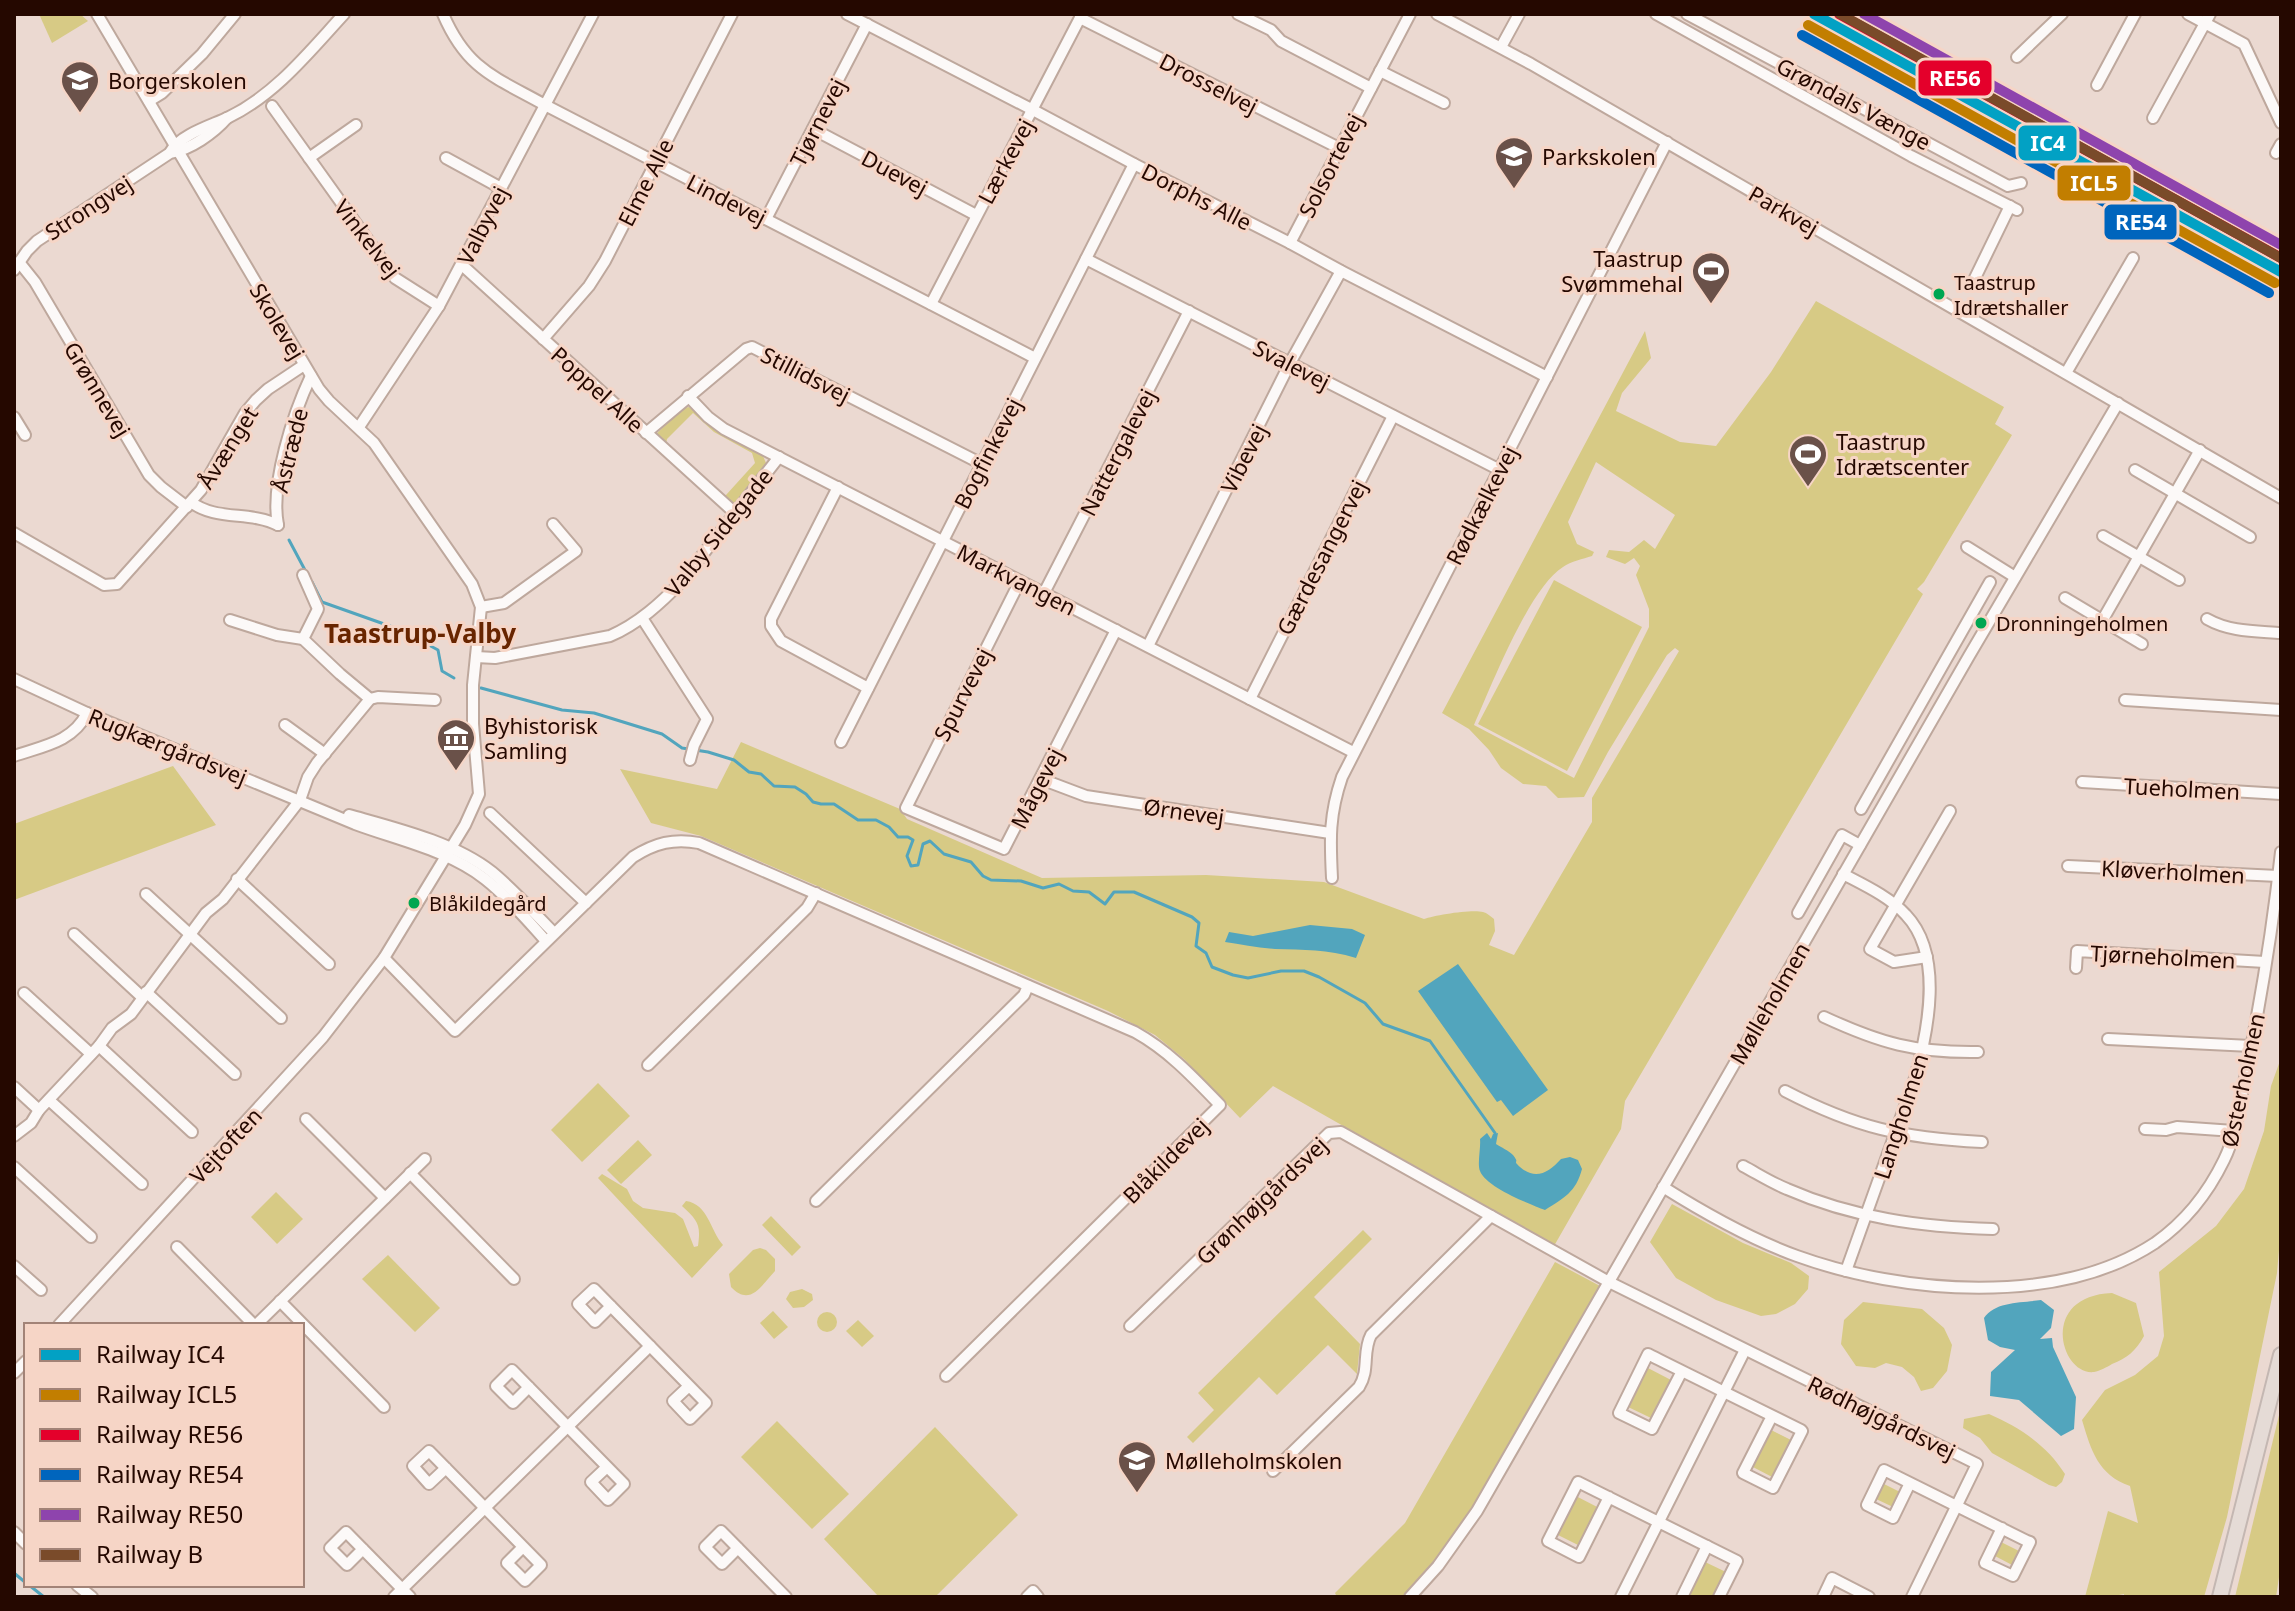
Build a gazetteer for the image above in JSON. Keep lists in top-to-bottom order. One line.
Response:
{"streets":{"street":["Drosselvej","Grøndals Vænge","Tjørnevej","Lærkevej","Solsortevej","Duevej","Elme Alle","Dorphs Alle","Lindevej","Strongvej","Parkvej","Valbyvej","Vinkelvej","Skolevej","Svalevej","Stillidsvej","Grønnevej","Poppel Alle","Åvænget","Åstræde","Nattergalevej","Bogfinkevej","Vibevej","Rødkælkevej","Valby Sidegade","Gærdesangervej","Markvangen","Spurvevej","Rugkærgårdsvej","Mågevej","Tueholmen","Ørnevej","Kløverholmen","Tjørneholmen","Mølleholmen","Østerholmen","Langholmen","Vejtoften","Blåkildevej","Grønhøjgårdsvej","Rødhøjgårdsvej"]},"crossings":[["Drosselvej","Lærkevej"],["Drosselvej","Solsortevej"],["Tjørnevej","Duevej"],["Tjørnevej","Dorphs Alle"],["Tjørnevej","Lindevej"],["Lærkevej","Duevej"],["Lærkevej","Dorphs Alle"],["Lærkevej","Lindevej"],["Solsortevej","Dorphs Alle"],["Elme Alle","Lindevej"],["Elme Alle","Poppel Alle"],["Dorphs Alle","Bogfinkevej"],["Dorphs Alle","Vibevej"],["Dorphs Alle","Rødkælkevej"],["Lindevej","Valbyvej"],["Lindevej","Bogfinkevej"],["Strongvej","Skolevej"],["Strongvej","Grønnevej"],["Parkvej","Rødkælkevej"],["Parkvej","Mølleholmen"],["Valbyvej","Vinkelvej"],["Valbyvej","Skolevej"],["Valbyvej","Poppel Alle"],["Skolevej","Åvænget"],["Skolevej","Åstræde"],["Svalevej","Nattergalevej"],["Svalevej","Bogfinkevej"],["Svalevej","Vibevej"],["Svalevej","Rødkælkevej"],["Svalevej","Gærdesangervej"],["Stillidsvej","Poppel Alle"],["Stillidsvej","Bogfinkevej"],["Stillidsvej","Markvangen"],["Grønnevej","Åvænget"],["Poppel Alle","Valby Sidegade"],["Åvænget","Åstræde"],["Nattergalevej","Markvangen"],["Bogfinkevej","Markvangen"],["Vibevej","Markvangen"],["Rødkælkevej","Markvangen"],["Rødkælkevej","Ørnevej"],["Valby Sidegade","Markvangen"],["Gærdesangervej","Markvangen"],["Markvangen","Spurvevej"],["Markvangen","Mågevej"],["Spurvevej","Mågevej"],["Rugkærgårdsvej","Vejtoften"],["Mågevej","Ørnevej"],["Kløverholmen","Østerholmen"],["Tjørneholmen","Østerholmen"],["Mølleholmen","Østerholmen"],["Mølleholmen","Langholmen"],["Mølleholmen","Grønhøjgårdsvej"],["Mølleholmen","Rødhøjgårdsvej"],["Østerholmen","Langholmen"],["Vejtoften","Blåkildevej"],["Grønhøjgårdsvej","Rødhøjgårdsvej"]],"districts":["Taastrup-Valby"],"places":{"school or university":["Borgerskolen","Parkskolen","Mølleholmskolen"],"other":["Taastrup Idrætshaller","Dronningeholmen","Blåkildegård"],"sports":["Taastrup Svømmehal","Taastrup Idrætscenter"],"museum":["Byhistorisk Samling"]},"lines":["rail line IC4","rail line RE56","rail line RE50","rail line B","rail line ICL5","rail line RE54"],"legend":["Railway IC4","Railway ICL5","Railway RE56","Railway RE54","Railway RE50","Railway B"]}
